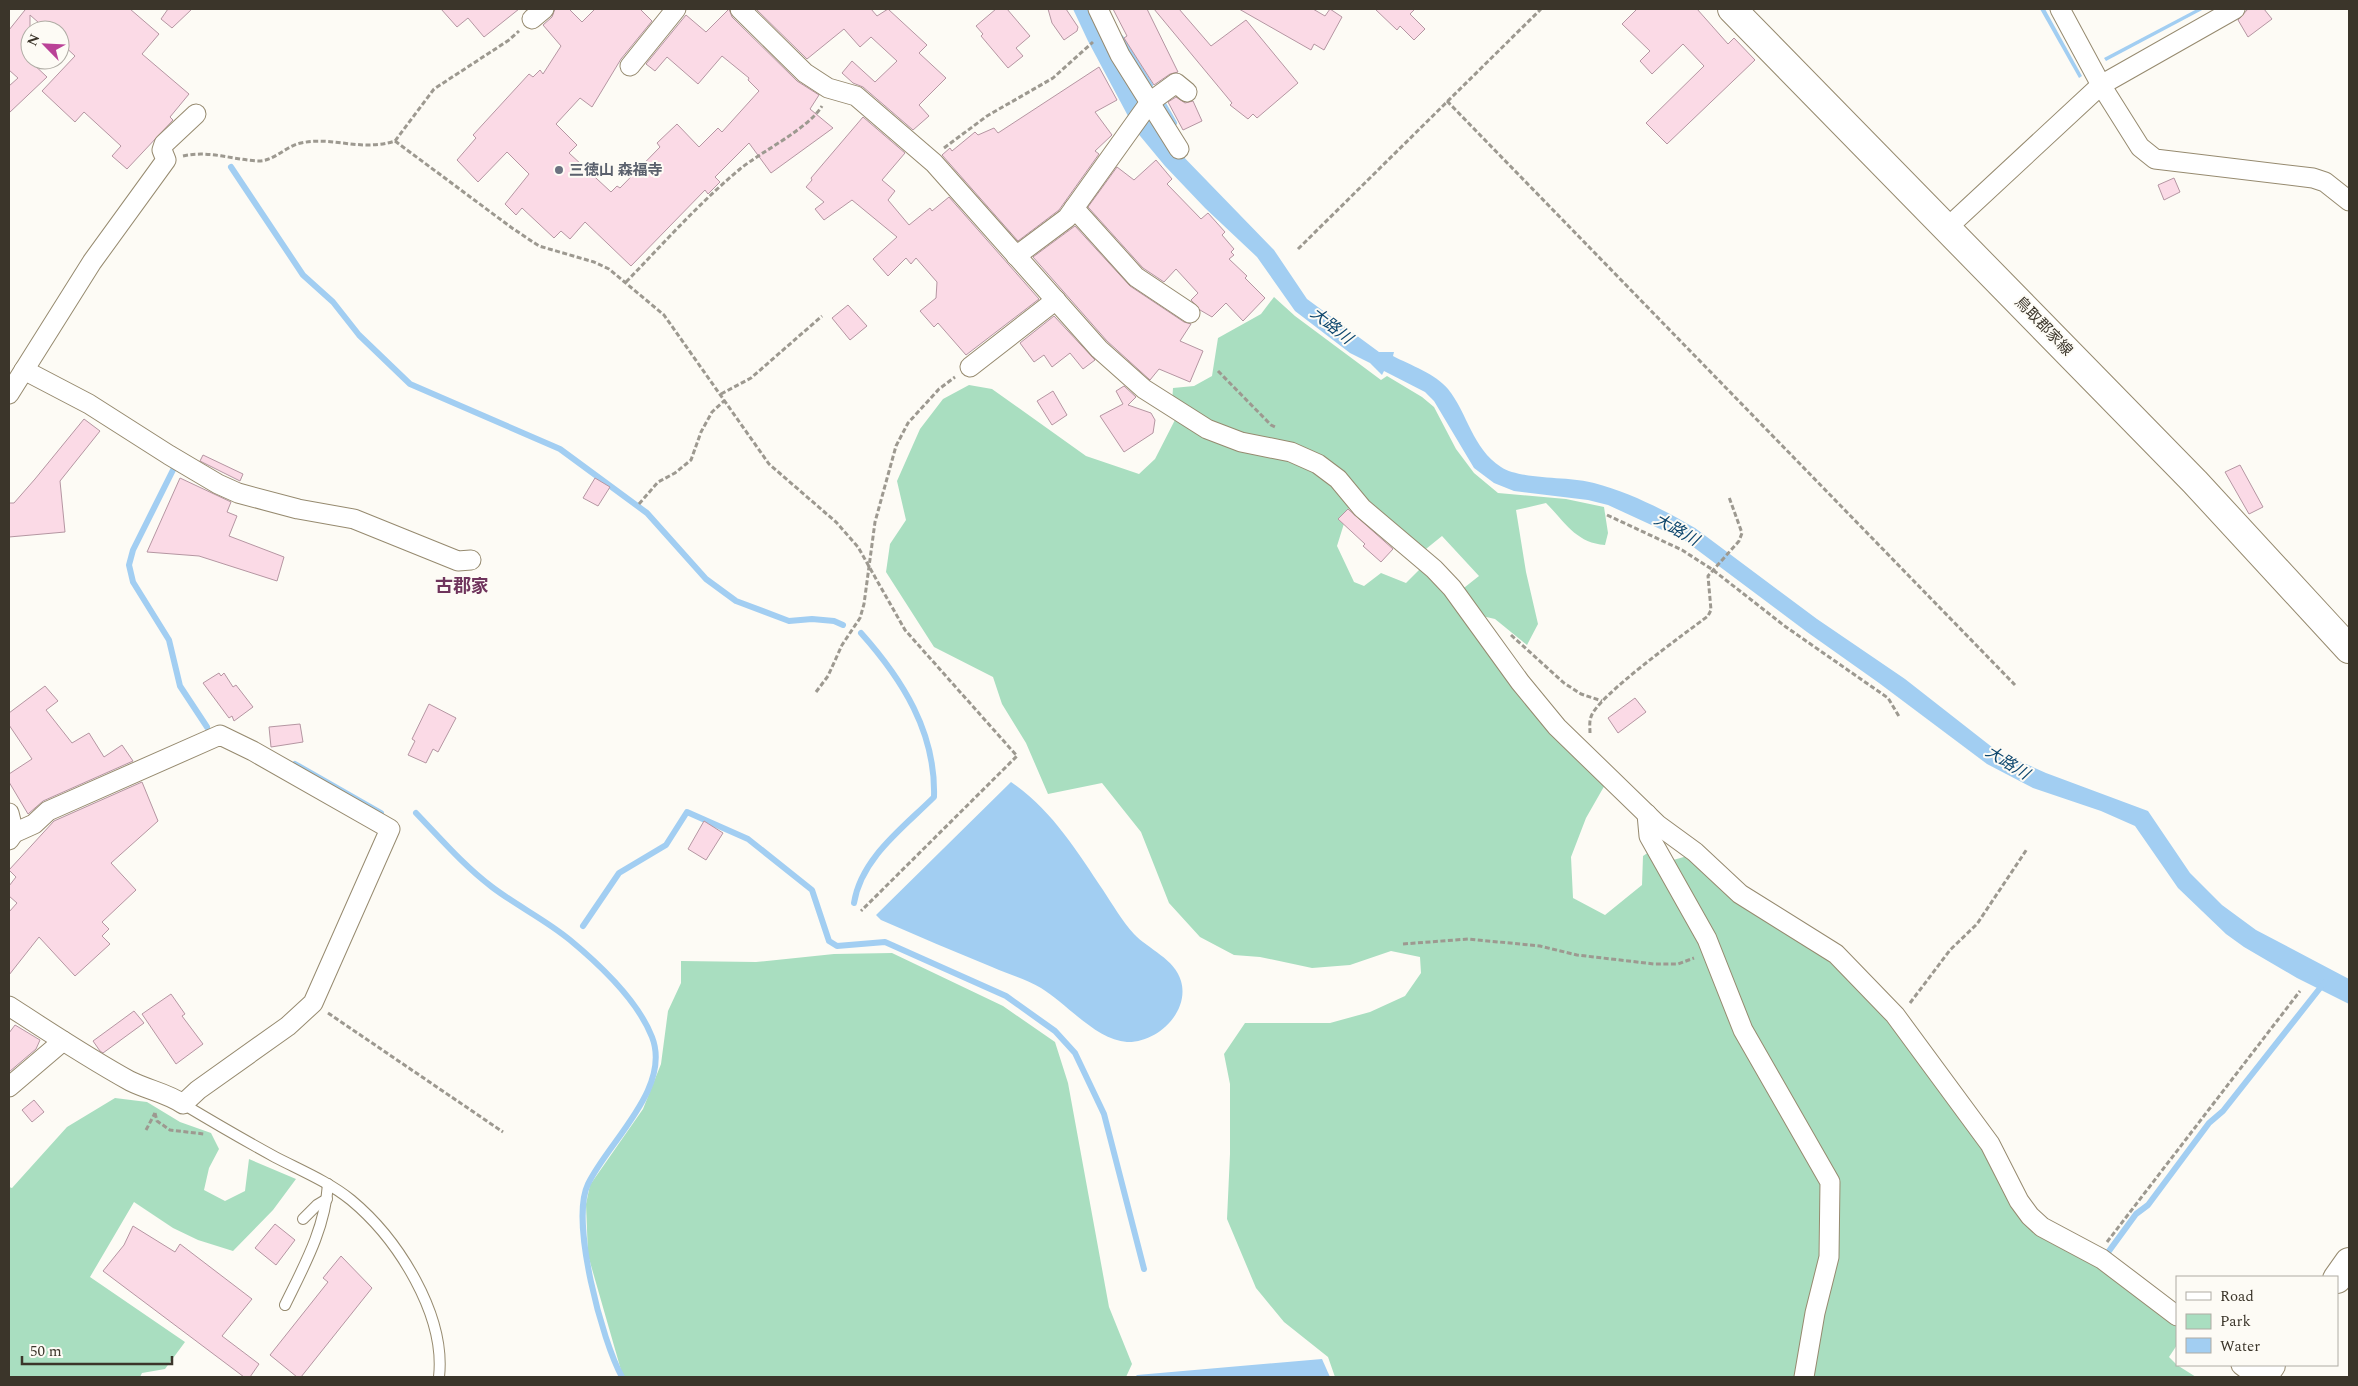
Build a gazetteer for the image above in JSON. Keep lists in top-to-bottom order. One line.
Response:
{"streets":{"main road":["鳥取郡家線"]},"districts":["古郡家"],"water":["大路川"],"places":["三徳山 森福寺"],"legend":["Road","Park","Water"],"scale_bar":"50 m","north":"top left"}
